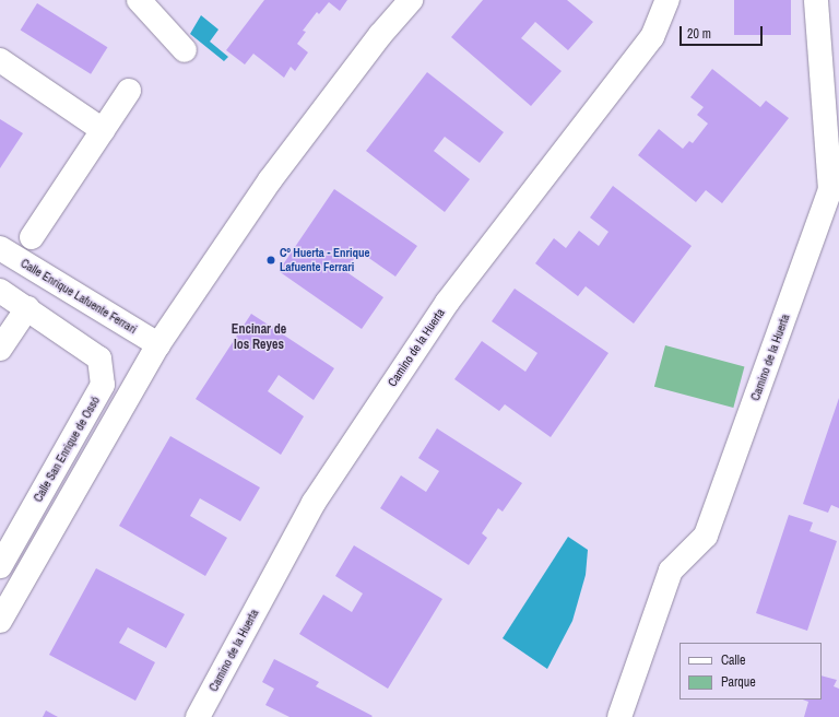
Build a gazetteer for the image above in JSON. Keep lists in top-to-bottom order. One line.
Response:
{"streets":{"street":["Calle Enrique Lafuente Ferrari","Camino de la Huerta","Calle San Enrique de Ossó"]},"districts":["Encinar de los Reyes"],"places":["Cº Huerta - Enrique Lafuente Ferrari"],"legend":["Calle","Parque"],"scale_bar":"20 m"}
